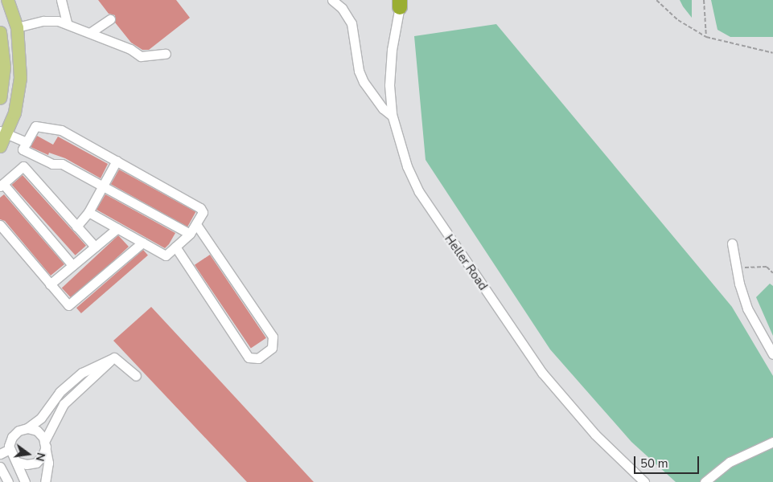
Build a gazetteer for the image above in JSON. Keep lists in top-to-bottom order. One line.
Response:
{"streets":{"street":["Heller Road"]},"scale_bar":"50 m","north":"right"}
